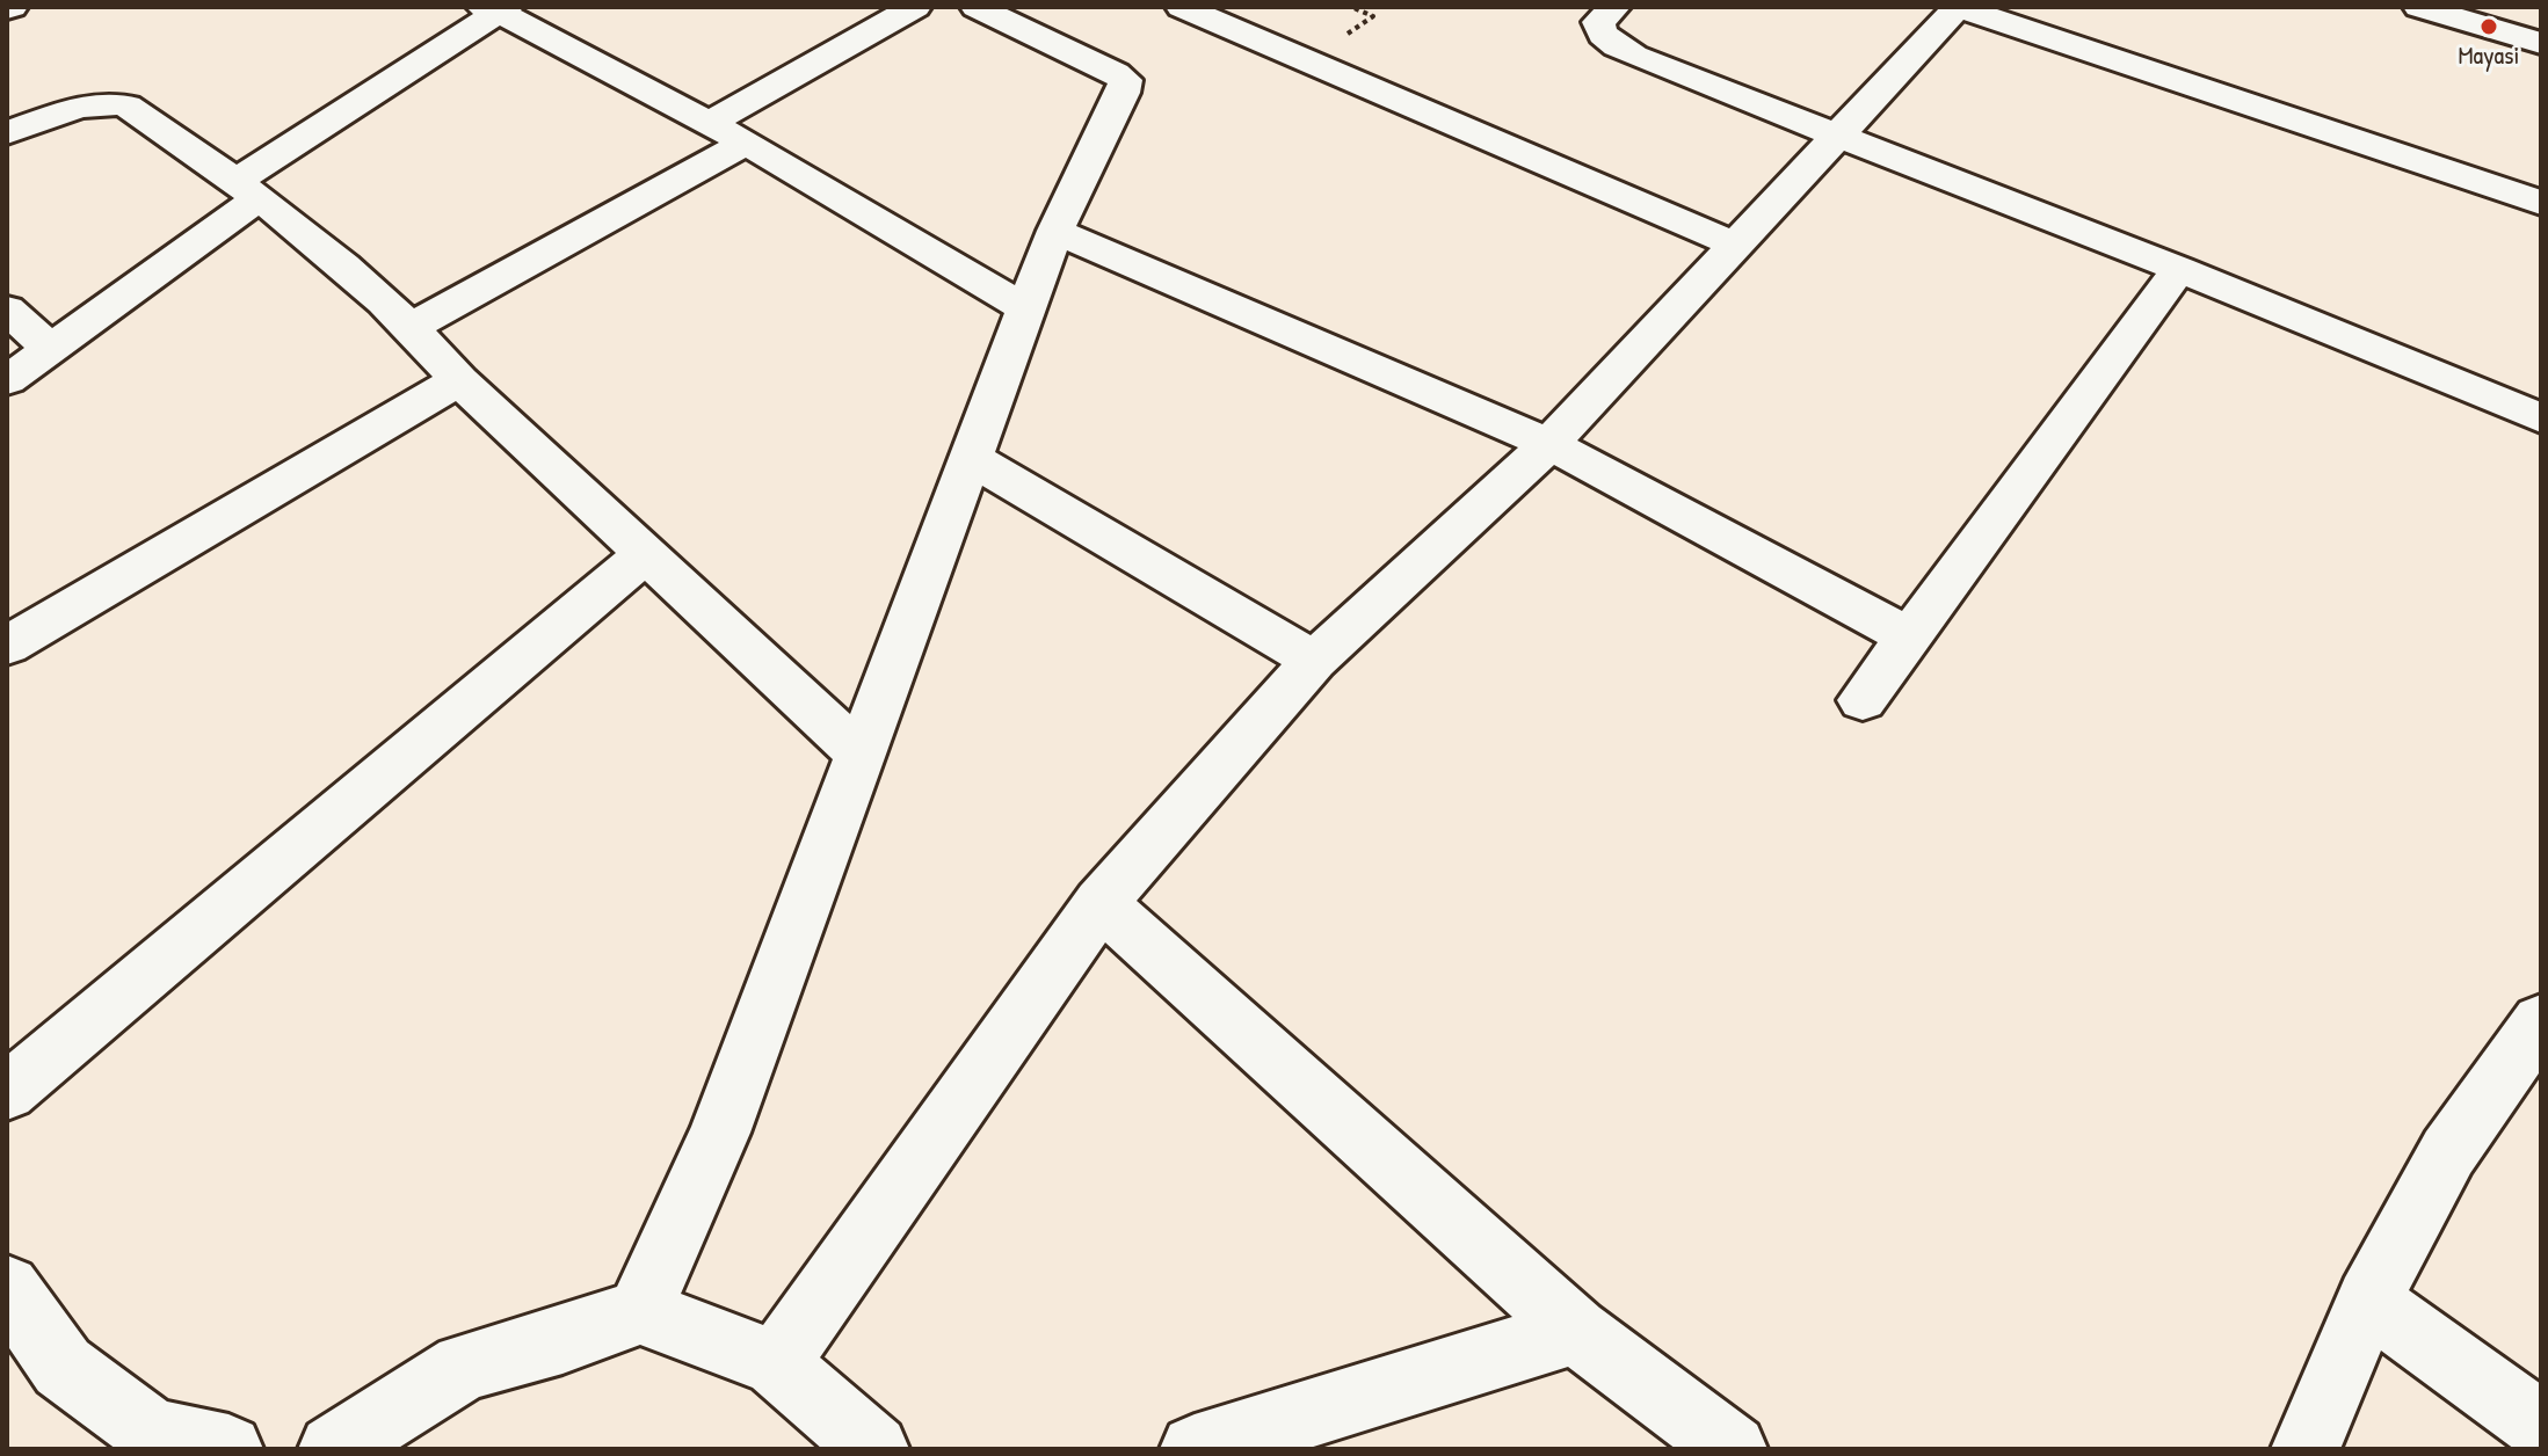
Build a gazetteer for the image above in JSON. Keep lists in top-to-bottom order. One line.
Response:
{"places":["Mayasi"]}
